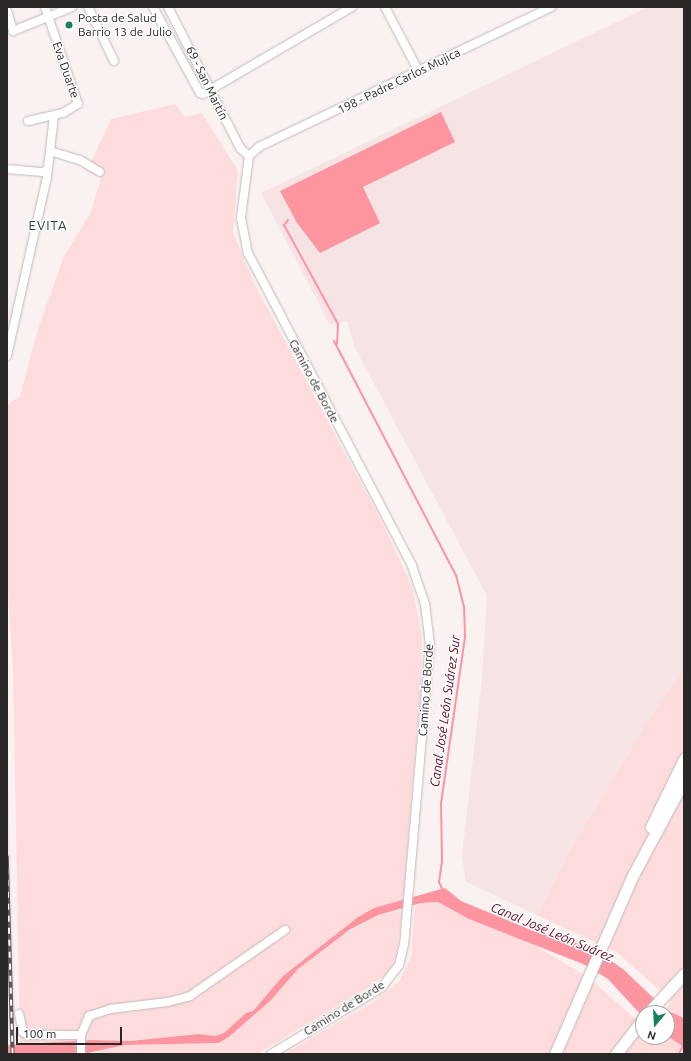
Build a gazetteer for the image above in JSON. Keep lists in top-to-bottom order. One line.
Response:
{"streets":{"street":["Eva Duarte","198 - Padre Carlos Mujica","69 - San Martín","Camino de Borde"]},"crossings":[["198 - Padre Carlos Mujica","69 - San Martín"],["198 - Padre Carlos Mujica","Camino de Borde"],["69 - San Martín","Camino de Borde"]],"districts":["EVITA"],"water":["Canal José León Suárez Sur","Canal José León Suárez"],"places":["Posta de Salud Barrio 13 de Julio"],"scale_bar":"100 m","north":"bottom"}
